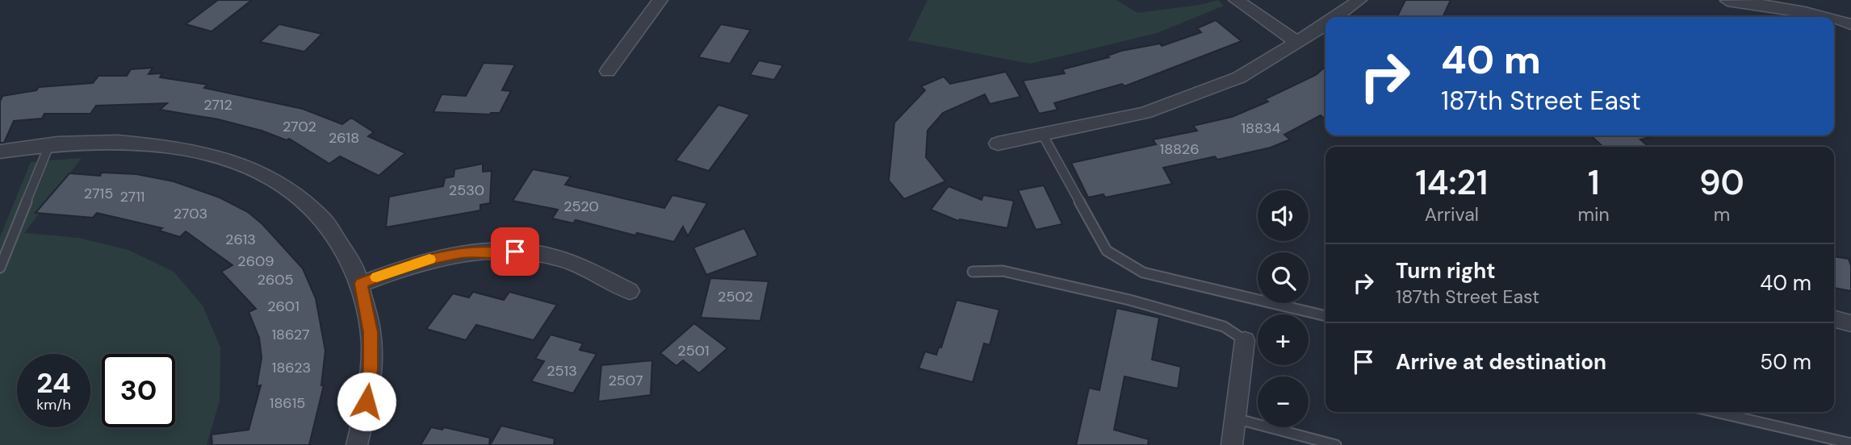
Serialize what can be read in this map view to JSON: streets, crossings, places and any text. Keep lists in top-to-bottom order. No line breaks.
{"house_numbers":["2712","2702","18834","2618","18826","2530","2715","2711","2520","2703","2613","2609","2605","2502","2601","18627","2501","18623","2513","2507","18615"],"page":{"turn":["40 m","187th Street East"],"eta":["14:21","Arrival","1","min","90","m"],"map_buttons":["+","−"],"list":[{"name":"Turn right","note":"187th Street East","value":"40 m"},{"name":"Arrive at destination","value":"50 m"}],"speed":"24 km/h","limit":"30"}}
